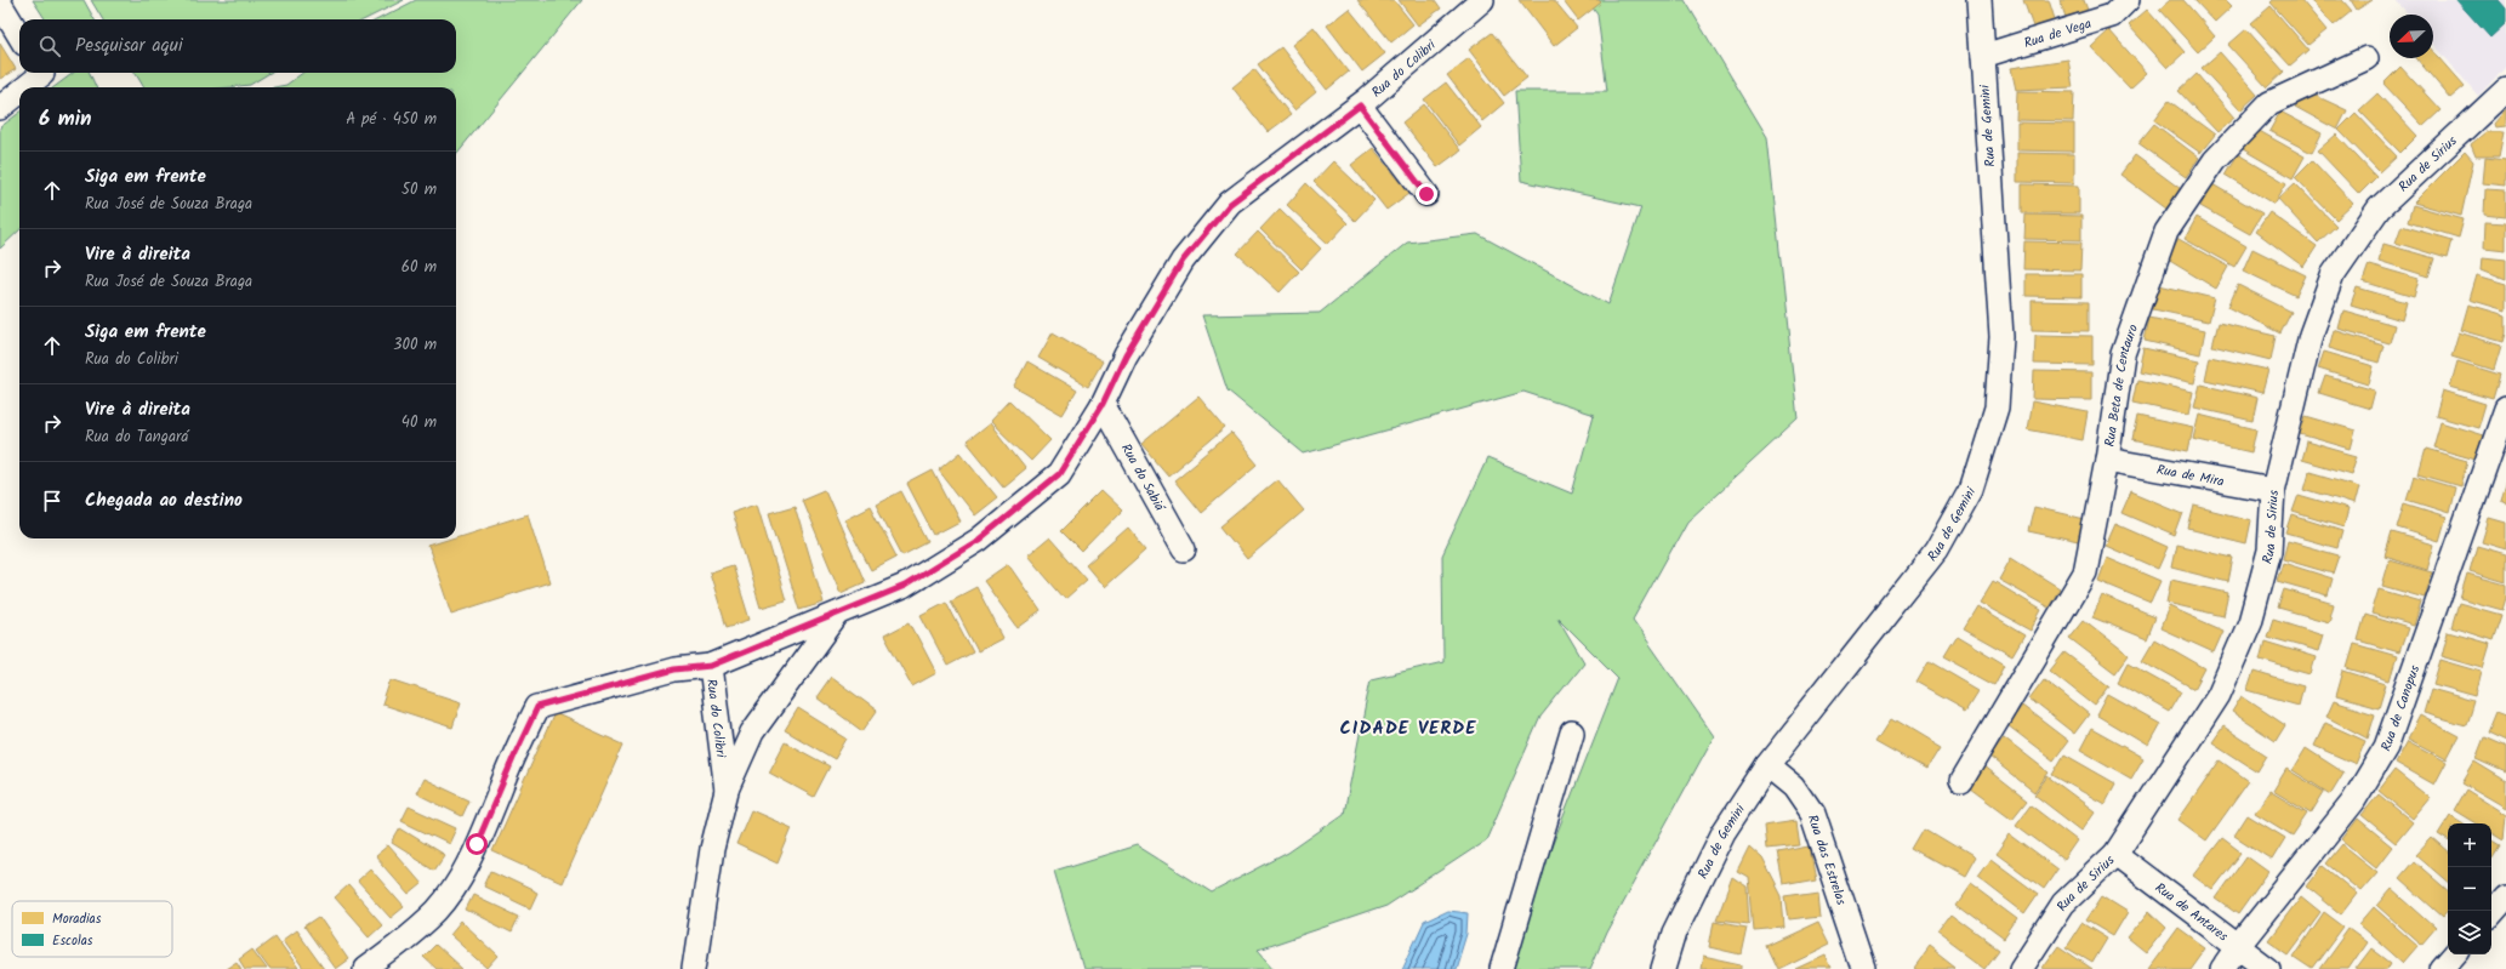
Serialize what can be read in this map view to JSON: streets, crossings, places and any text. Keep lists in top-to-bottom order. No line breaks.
{"streets":{"street":["Rua de Vega","Rua do Colibri","Rua de Gemini","Rua de Sirius","Rua Beta de Centauro","Rua de Mira","Rua do Sabiá","Rua de Canopus","Rua das Estrelas","Rua de Antares"]},"crossings":[["Rua de Vega","Rua de Gemini"],["Rua do Colibri","Rua do Sabiá"],["Rua de Gemini","Rua das Estrelas"],["Rua de Sirius","Rua de Mira"],["Rua de Sirius","Rua de Antares"],["Rua Beta de Centauro","Rua de Mira"],["Rua de Canopus","Rua de Antares"]],"districts":["CIDADE VERDE"],"legend":["Moradias","Escolas"],"north":"bottom left","page":{"search":"Pesquisar aqui","heading":["6 min","A pé · 450 m"],"list":[["Siga em frente","Rua José de Souza Braga","50 m"],["Vire à direita","Rua José de Souza Braga","60 m"],["Siga em frente","Rua do Colibri","300 m"],["Vire à direita","Rua do Tangará","40 m"],"Chegada ao destino"],"map_buttons":["+","−"]}}
